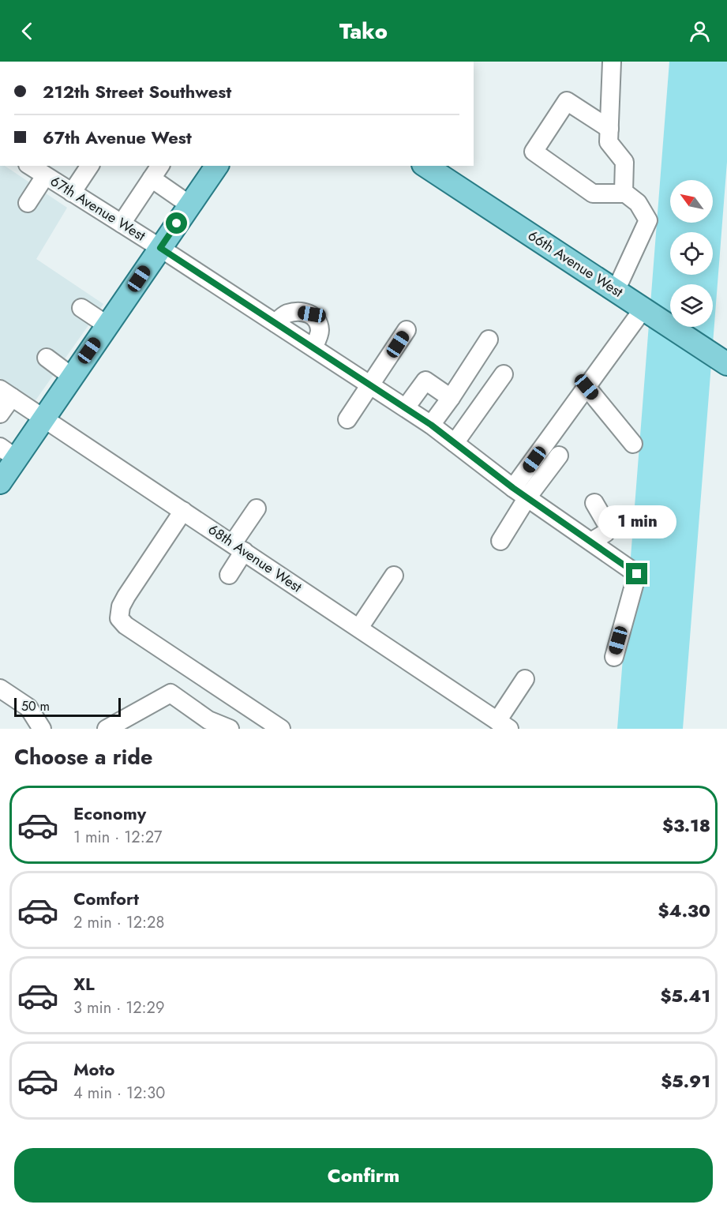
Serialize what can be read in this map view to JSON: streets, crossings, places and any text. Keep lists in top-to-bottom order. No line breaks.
{"streets":{"main road":["66th Avenue West"],"street":["67th Avenue West","68th Avenue West"]},"scale_bar":"50 m","north":"top left","page":{"header":"Tako","banner":["212th Street Southwest","67th Avenue West"],"bubble":"1 min","scale":"50 m","heading":"Choose a ride","list":[{"name":"Economy","note":"1 min · 12:27","value":"$3.18"},{"name":"Comfort","note":"2 min · 12:28","value":"$4.30"},{"name":"XL","note":"3 min · 12:29","value":"$5.41"},{"name":"Moto","note":"4 min · 12:30","value":"$5.91"}],"buttons":"Confirm"}}
